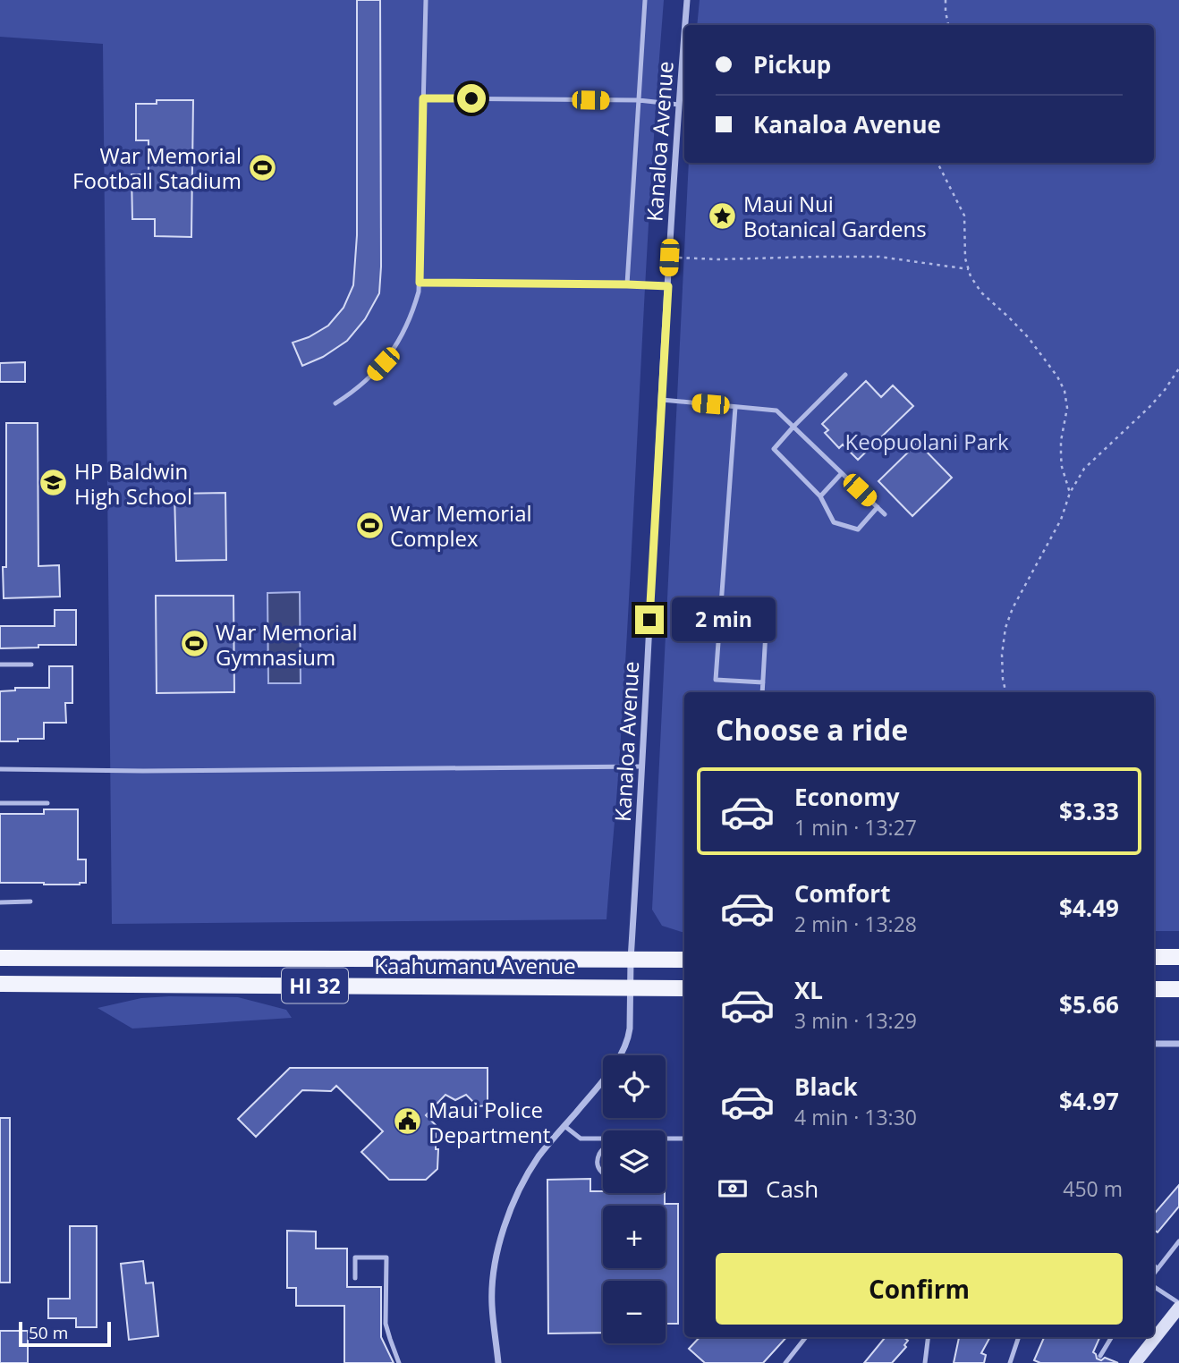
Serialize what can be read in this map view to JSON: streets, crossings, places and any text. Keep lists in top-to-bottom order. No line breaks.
{"streets":{"main road":["Kaahumanu Avenue","HI 32"],"street":["Kanaloa Avenue"]},"crossings":[["Kanaloa Avenue","Kaahumanu Avenue"]],"parks":["Keopuolani Park"],"places":{"sports":["War Memorial Football Stadium","War Memorial Complex","War Memorial Gymnasium"],"place":["Maui Nui Botanical Gardens"],"school or university":["HP Baldwin High School"],"public building":["Maui Police Department"]},"scale_bar":"50 m","page":{"banner":["Pickup","Kanaloa Avenue"],"bubble":"2 min","heading":"Choose a ride","list":[{"name":"Economy","note":"1 min · 13:27","value":"$3.33"},{"name":"Comfort","note":"2 min · 13:28","value":"$4.49"},{"name":"XL","note":"3 min · 13:29","value":"$5.66"},{"name":"Black","note":"4 min · 13:30","value":"$4.97"}],"map_buttons":["+","−"],"pay":["Cash","450 m"],"buttons":"Confirm","scale":"50 m"}}
